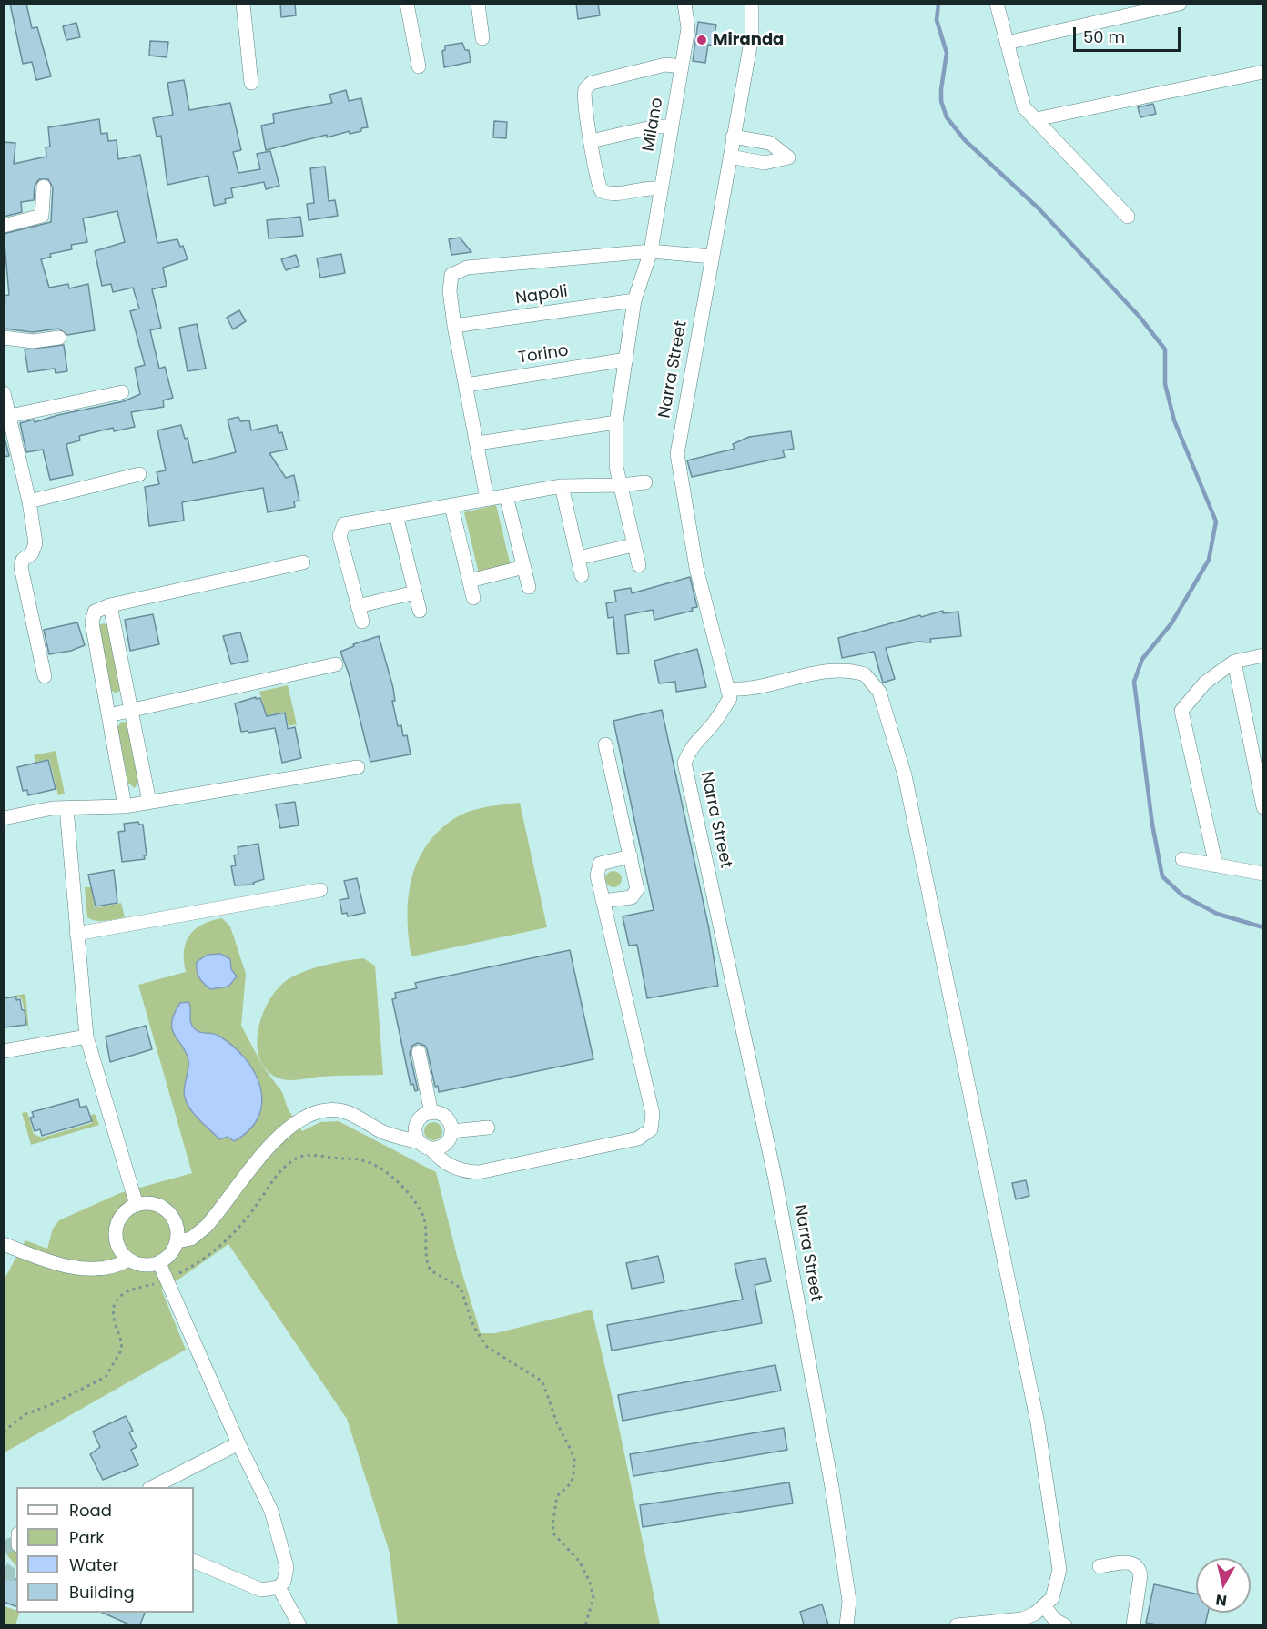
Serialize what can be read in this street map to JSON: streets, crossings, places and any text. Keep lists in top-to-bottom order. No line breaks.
{"streets":{"street":["Milano","Napoli","Torino","Narra Street"]},"crossings":[["Milano","Napoli"],["Milano","Torino"]],"places":["Miranda"],"legend":["Road","Park","Water","Building"],"scale_bar":"50 m","north":"bottom"}
